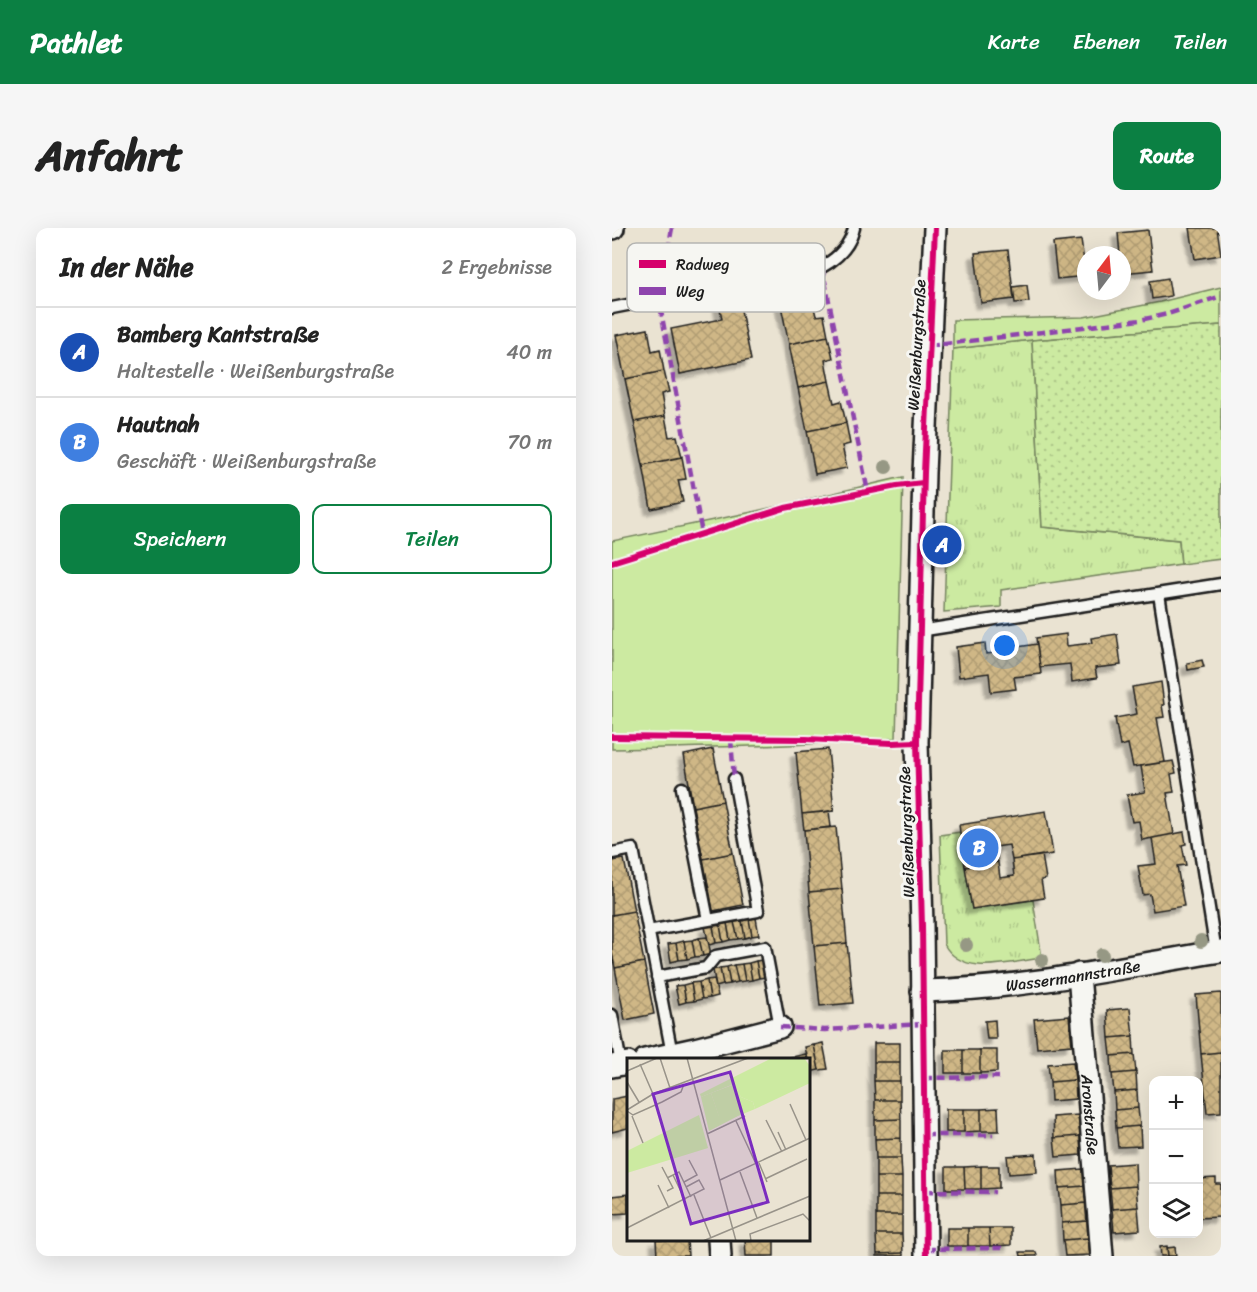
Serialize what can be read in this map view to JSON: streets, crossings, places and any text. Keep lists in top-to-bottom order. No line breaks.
{"streets":{"street":["Weißenburgstraße","Wassermannstraße","Aronstraße"]},"crossings":[["Weißenburgstraße","Wassermannstraße"],["Wassermannstraße","Aronstraße"]],"legend":["Radweg","Weg"],"north":"top","page":{"header":"Pathlet","nav":["Karte","Ebenen","Teilen"],"title":"Anfahrt","buttons":["Route",["Speichern","Teilen"]],"heading":["In der Nähe","2 Ergebnisse"],"list":[{"mark":"A","name":"Bamberg Kantstraße","note":"Haltestelle · Weißenburgstraße","value":"40 m"},{"mark":"B","name":"Hautnah","note":"Geschäft · Weißenburgstraße","value":"70 m"}],"pins":["A","B"],"map_buttons":["+","−"]}}
